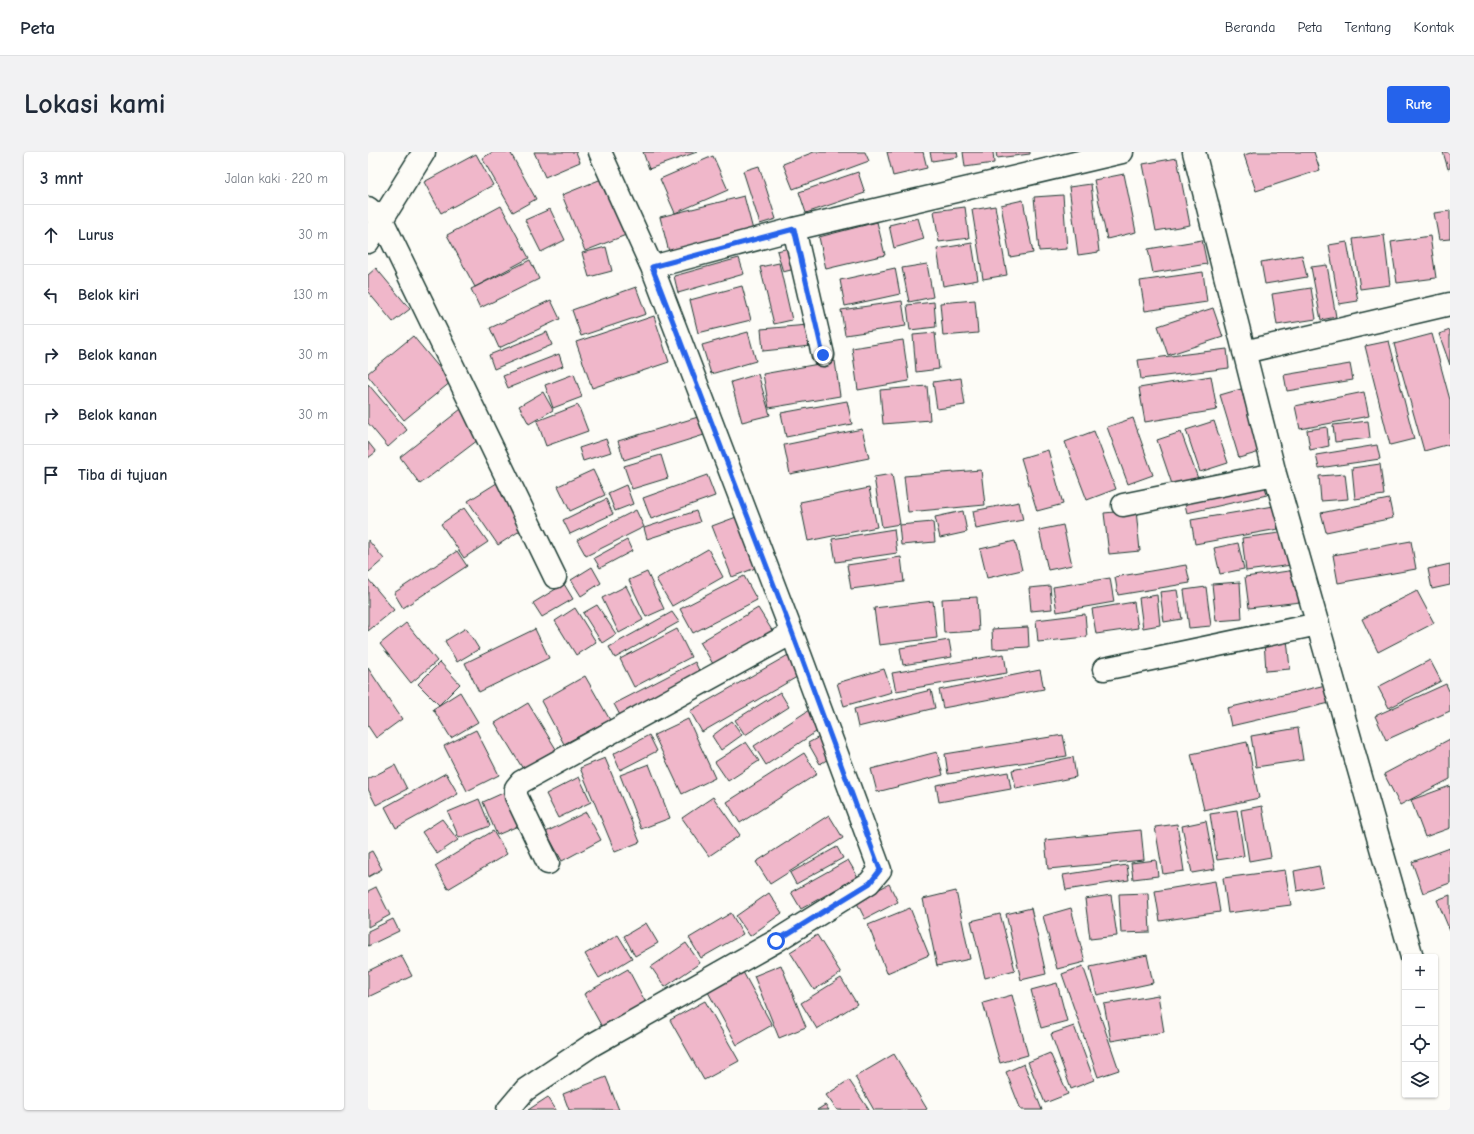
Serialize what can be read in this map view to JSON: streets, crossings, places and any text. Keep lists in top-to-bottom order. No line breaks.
{"page":{"header":"Peta","nav":["Beranda","Peta","Tentang","Kontak"],"buttons":"Rute","title":"Lokasi kami","heading":["3 mnt","Jalan kaki · 220 m"],"list":[["Lurus","30 m"],["Belok kiri","130 m"],["Belok kanan","30 m"],["Belok kanan","30 m"],"Tiba di tujuan"],"map_buttons":["+","−"]}}
